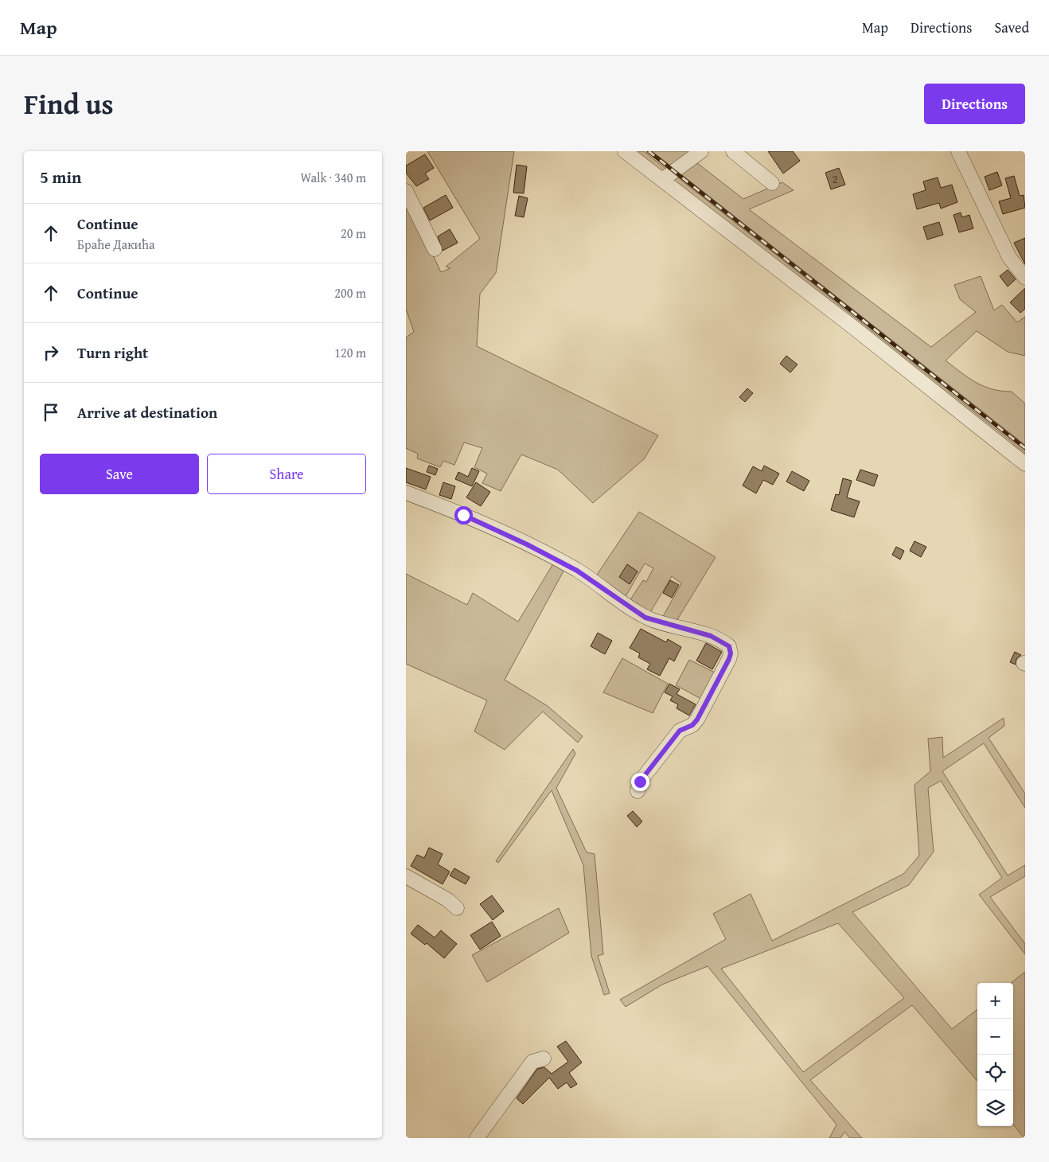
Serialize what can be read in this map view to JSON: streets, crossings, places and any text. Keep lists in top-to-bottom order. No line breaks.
{"house_numbers":["2"],"page":{"header":"Map","nav":["Map","Directions","Saved"],"title":"Find us","buttons":["Directions",["Save","Share"]],"heading":["5 min","Walk · 340 m"],"list":[["Continue","Браће Дакића","20 m"],["Continue","200 m"],["Turn right","120 m"],"Arrive at destination"],"map_buttons":["+","−"]}}
